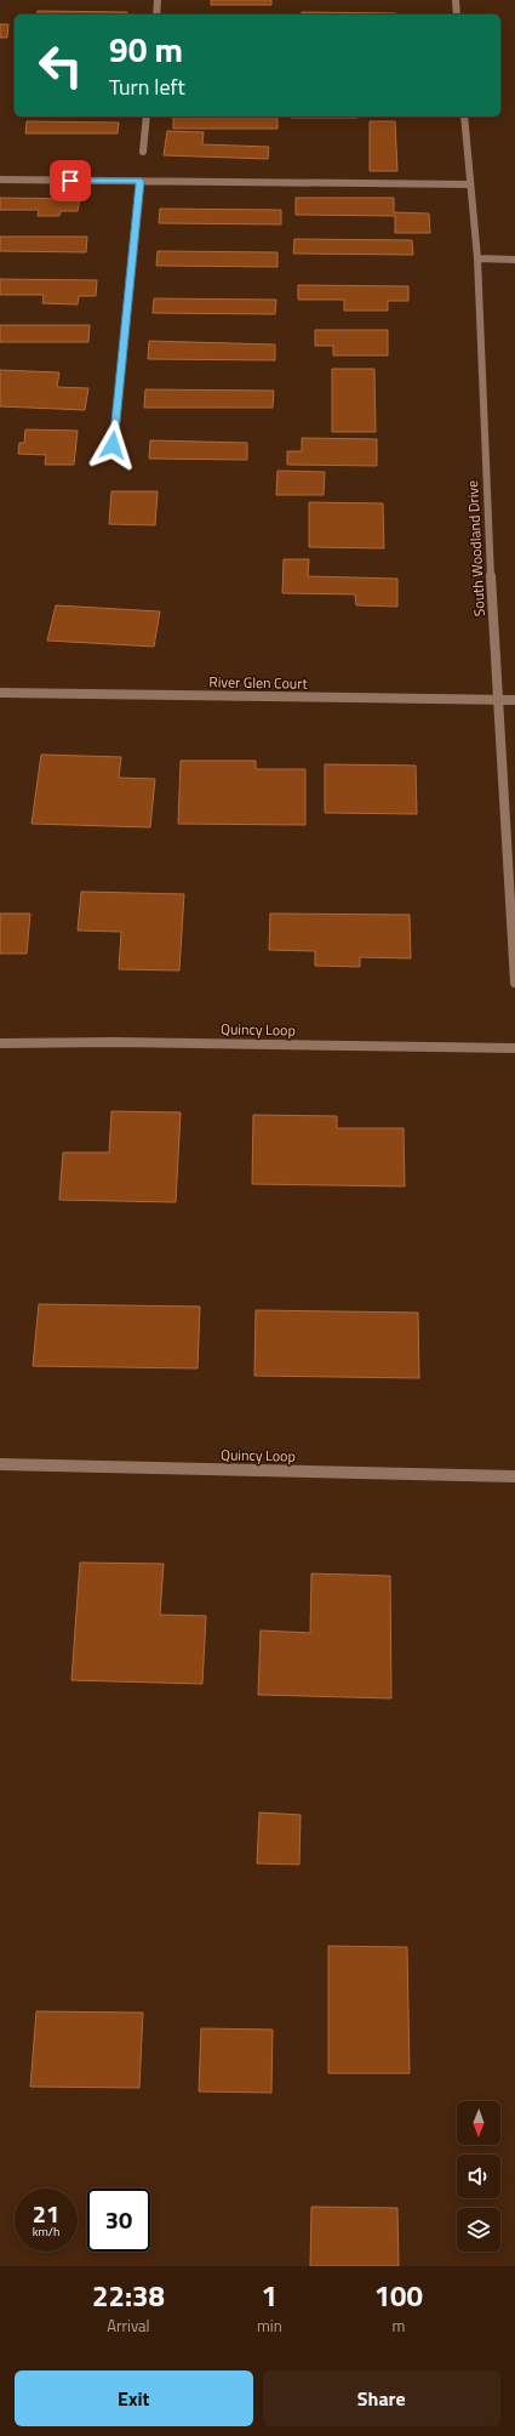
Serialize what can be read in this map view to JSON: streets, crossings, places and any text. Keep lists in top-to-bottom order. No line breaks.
{"streets":{"street":["South Woodland Drive","River Glen Court","Quincy Loop"]},"crossings":[["South Woodland Drive","River Glen Court"]],"north":"bottom","page":{"turn":["90 m","Turn left"],"speed":"21 km/h","limit":"30","eta":["22:38","Arrival","1","min","100","m"],"buttons":["Exit","Share"]}}
